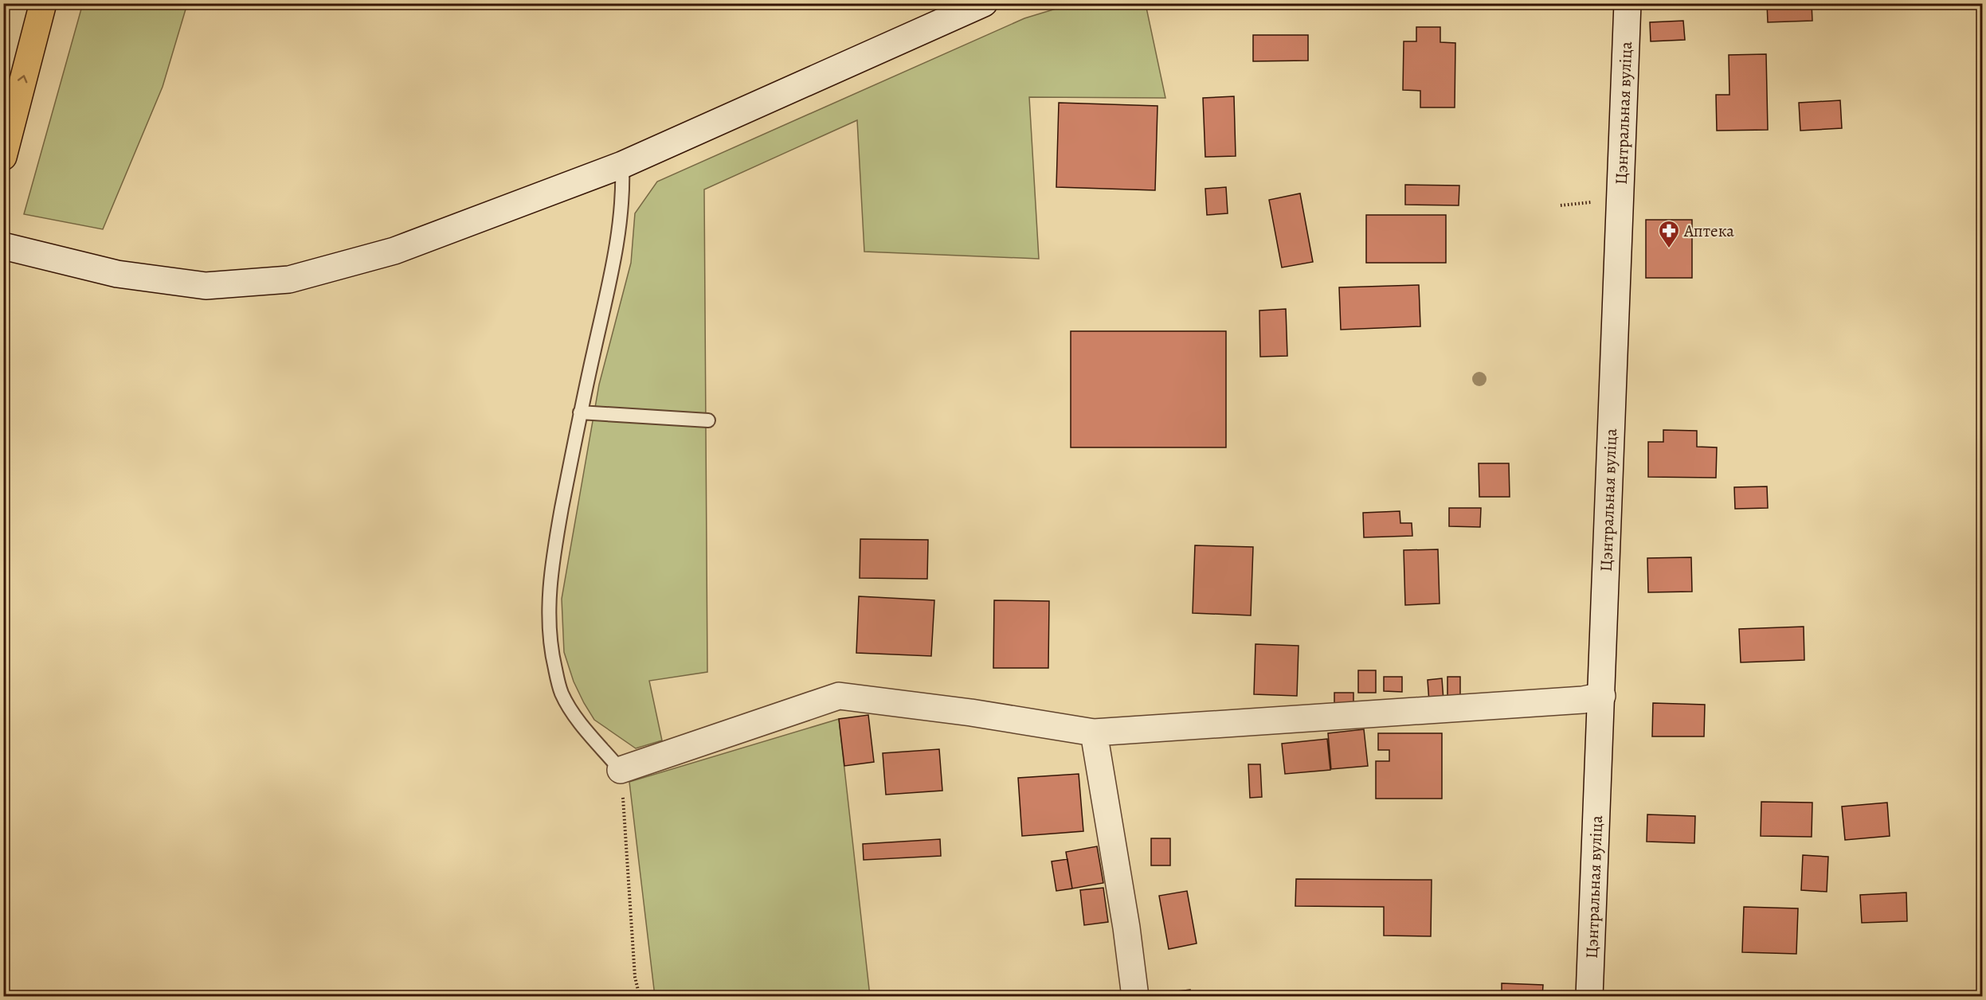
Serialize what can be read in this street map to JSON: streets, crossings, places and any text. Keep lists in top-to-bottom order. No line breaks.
{"streets":{"main road":["Цэнтральная вуліца"]},"places":{"pharmacy":["Аптека"]}}
